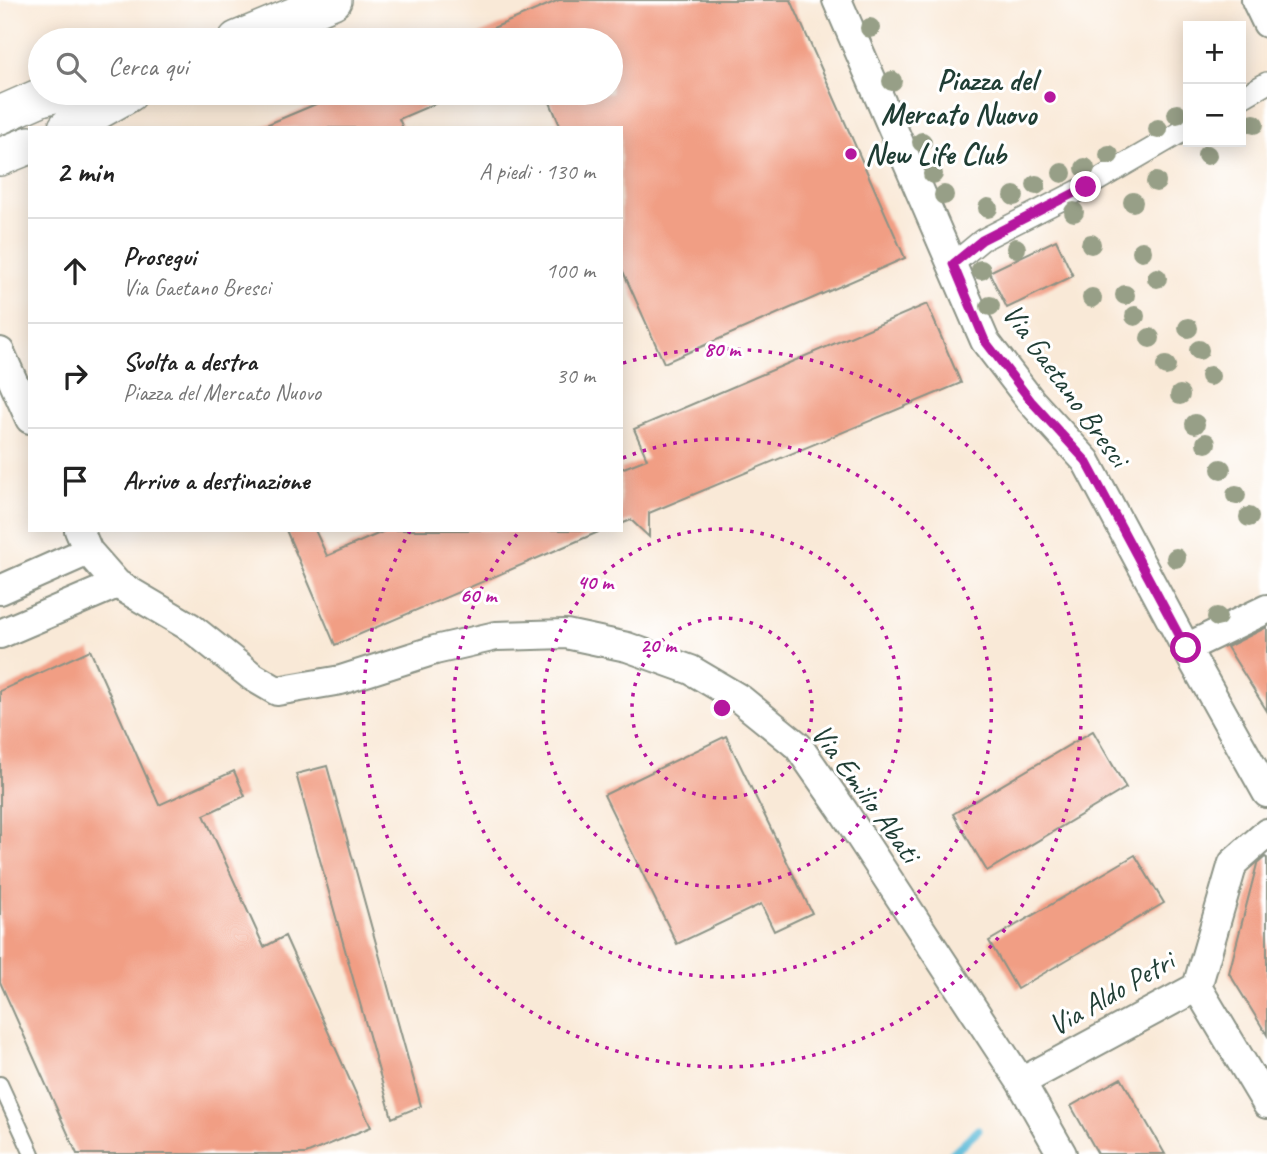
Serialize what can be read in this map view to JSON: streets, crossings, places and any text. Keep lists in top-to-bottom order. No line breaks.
{"streets":{"street":["Via Gaetano Bresci","Via Emilio Abati","Via Aldo Petri"]},"crossings":[["Via Emilio Abati","Via Aldo Petri"]],"places":["Piazza del Mercato Nuovo","New Life Club"],"page":{"map_buttons":["+","−"],"search":"Cerca qui","heading":["2 min","A piedi · 130 m"],"list":[["Prosegui","Via Gaetano Bresci","100 m"],["Svolta a destra","Piazza del Mercato Nuovo","30 m"],"Arrivo a destinazione"]},"rings":["80 m","40 m","60 m","20 m"]}
